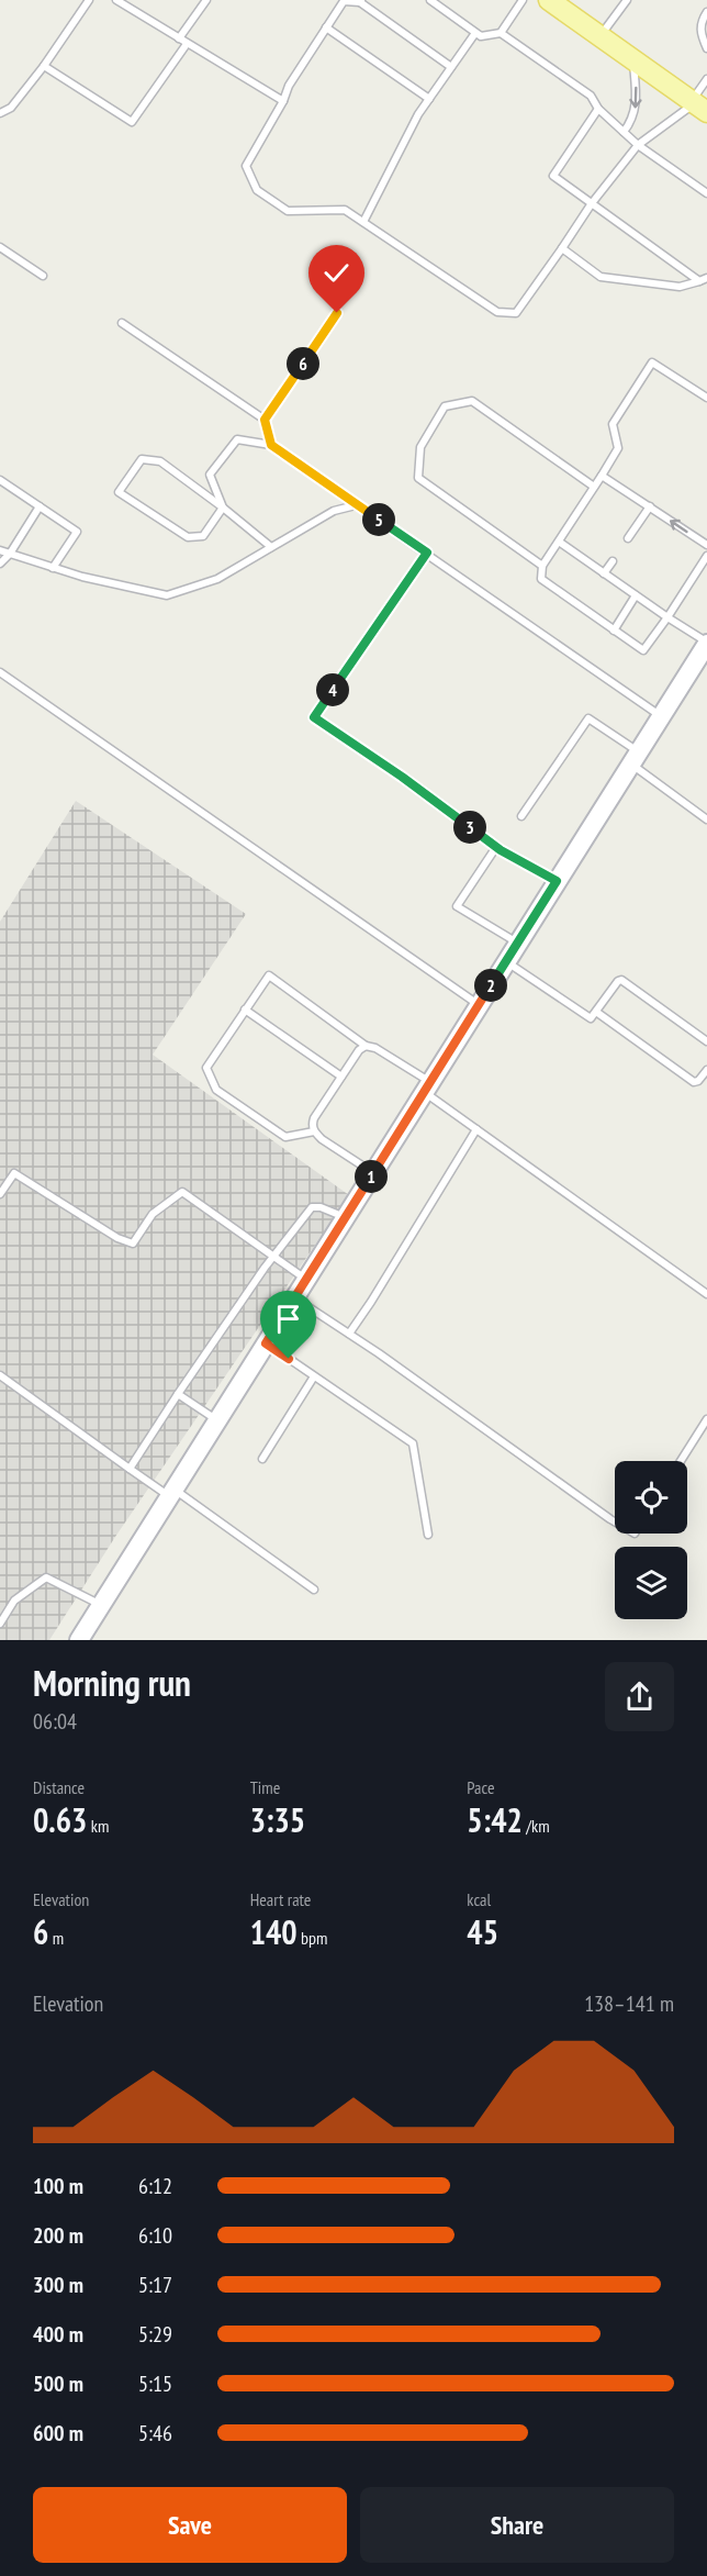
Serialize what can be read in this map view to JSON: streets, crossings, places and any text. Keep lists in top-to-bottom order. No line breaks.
{"page":{"pins":["6","5","4","3","2","1"],"heading":["Morning run","06:04"],"stats":[["Distance","0.63 km"],["Time","3:35"],["Pace","5:42 /km"],["Elevation","6 m"],["Heart rate","140 bpm"],["kcal","45"]],"chart":["Elevation","138–141 m"],"list":[{"name":"100 m","note":"6:12"},{"name":"200 m","note":"6:10"},{"name":"300 m","note":"5:17"},{"name":"400 m","note":"5:29"},{"name":"500 m","note":"5:15"},{"name":"600 m","note":"5:46"}],"buttons":["Save","Share"]}}
